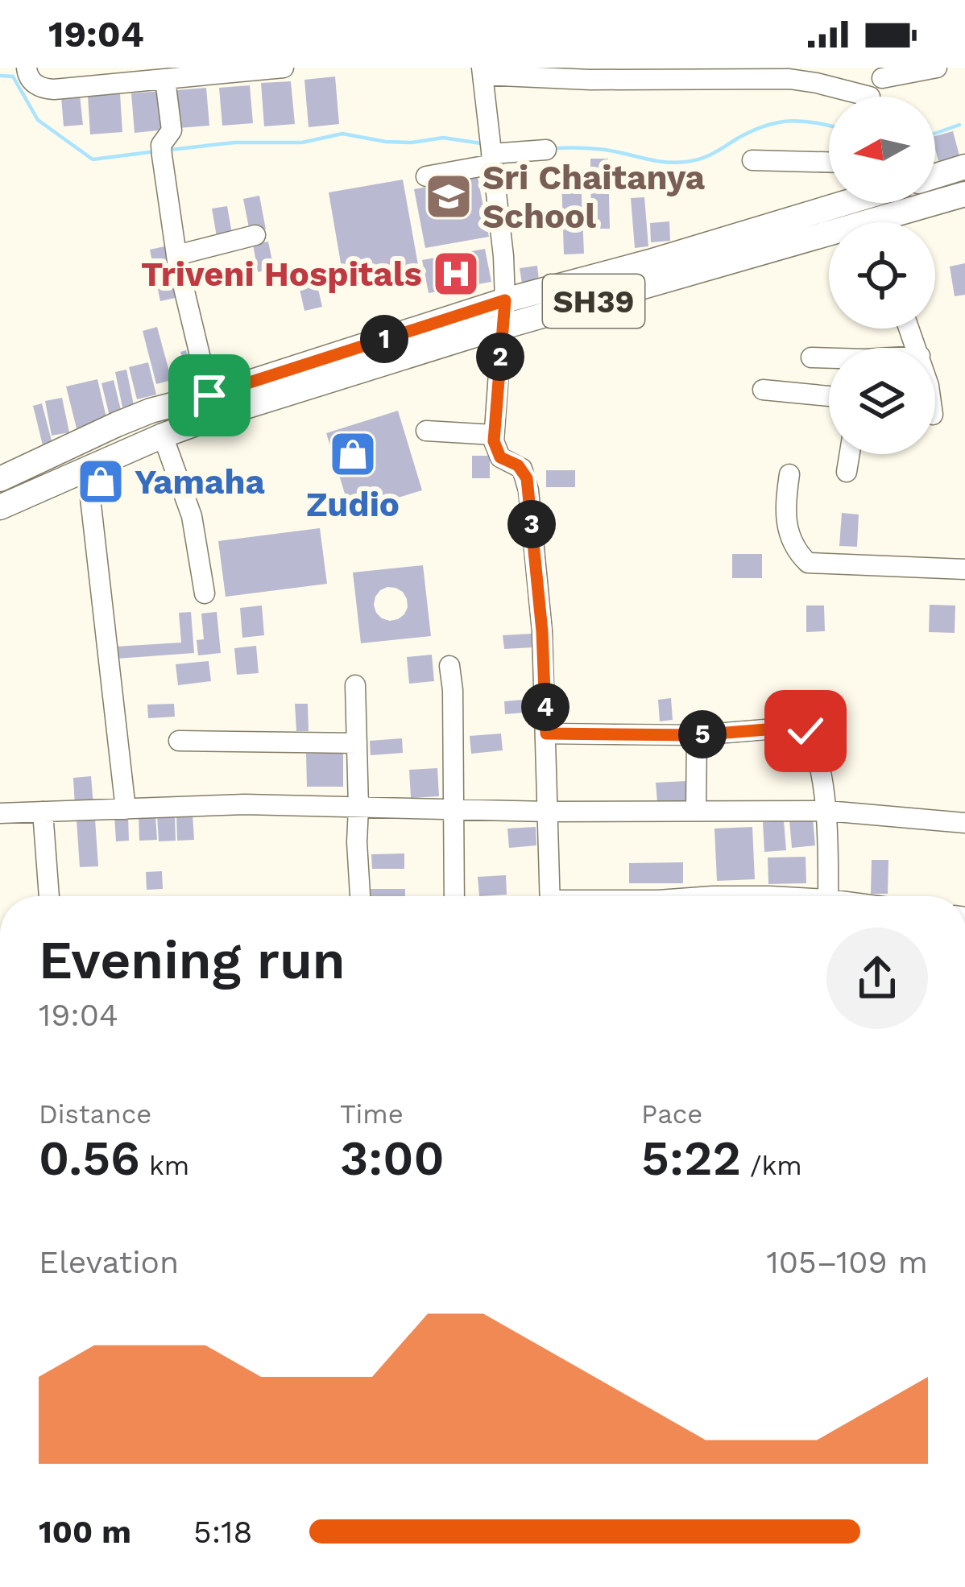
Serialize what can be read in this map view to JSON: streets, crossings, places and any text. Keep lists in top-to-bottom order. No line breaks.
{"streets":{"main road":["SH39"]},"places":{"school or university":["Sri Chaitanya School"],"hospital":["Triveni Hospitals"],"shop":["Zudio","Yamaha"]},"north":"left","page":{"status":"19:04","pins":["1","2","3","4","5"],"heading":["Evening run","19:04"],"stats":[["Distance","0.56 km"],["Time","3:00"],["Pace","5:22 /km"]],"chart":["Elevation","105–109 m"],"list":[{"name":"100 m","note":"5:18"}]}}
